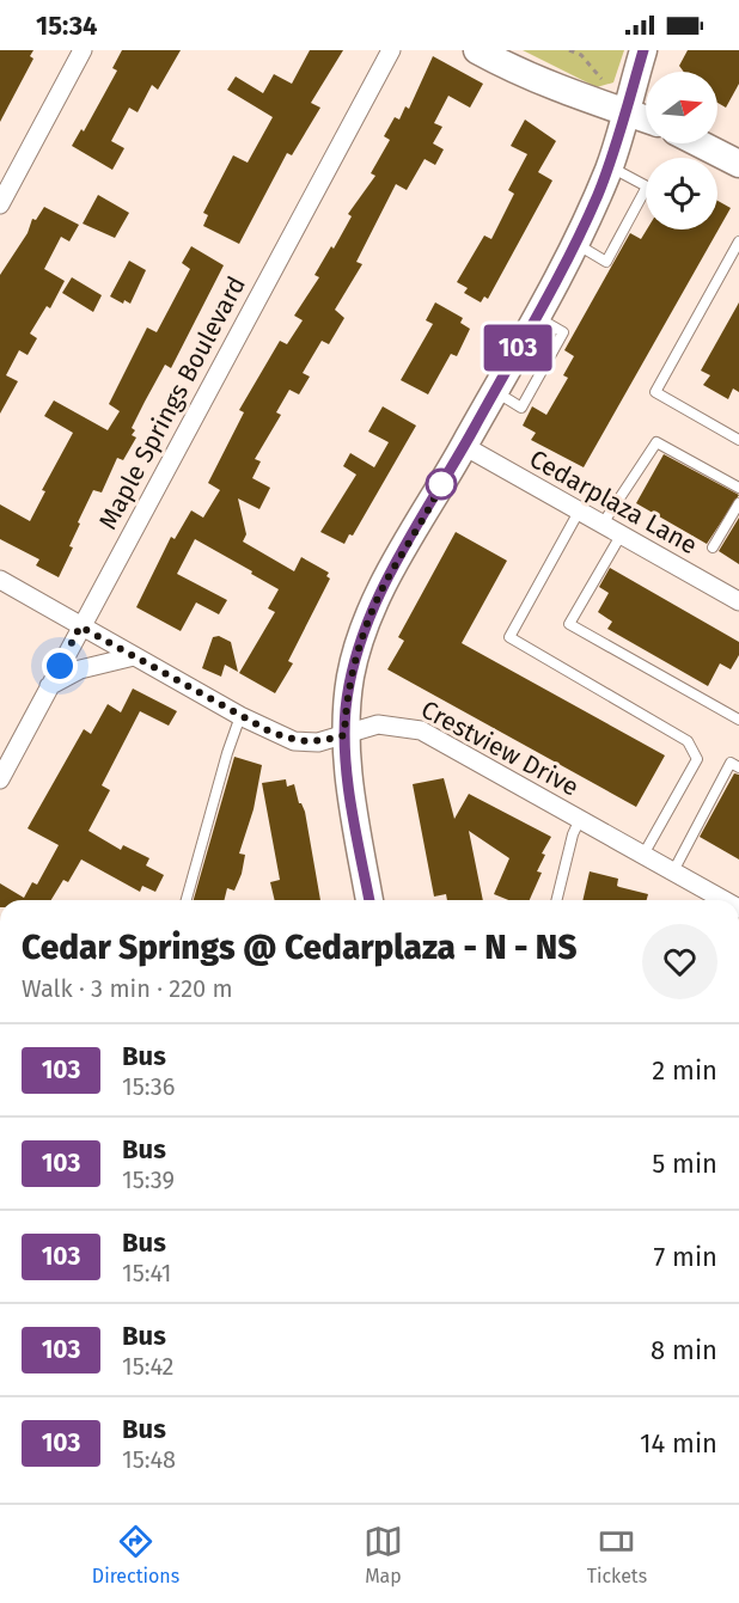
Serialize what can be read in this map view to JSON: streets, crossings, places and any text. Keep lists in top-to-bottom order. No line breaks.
{"streets":{"street":["Maple Springs Boulevard","Cedarplaza Lane","Crestview Drive"]},"crossings":[["Maple Springs Boulevard","Crestview Drive"]],"lines":["bus line 103"],"north":"right","page":{"status":"15:34","on_map":"103","heading":["Cedar Springs @ Cedarplaza - N - NS","Walk · 3 min · 220 m"],"list":[{"mark":"103","name":"Bus","note":"15:36","value":"2 min"},{"mark":"103","name":"Bus","note":"15:39","value":"5 min"},{"mark":"103","name":"Bus","note":"15:41","value":"7 min"},{"mark":"103","name":"Bus","note":"15:42","value":"8 min"},{"mark":"103","name":"Bus","note":"15:48","value":"14 min"}],"tabs":["Directions","Map","Tickets"]}}
